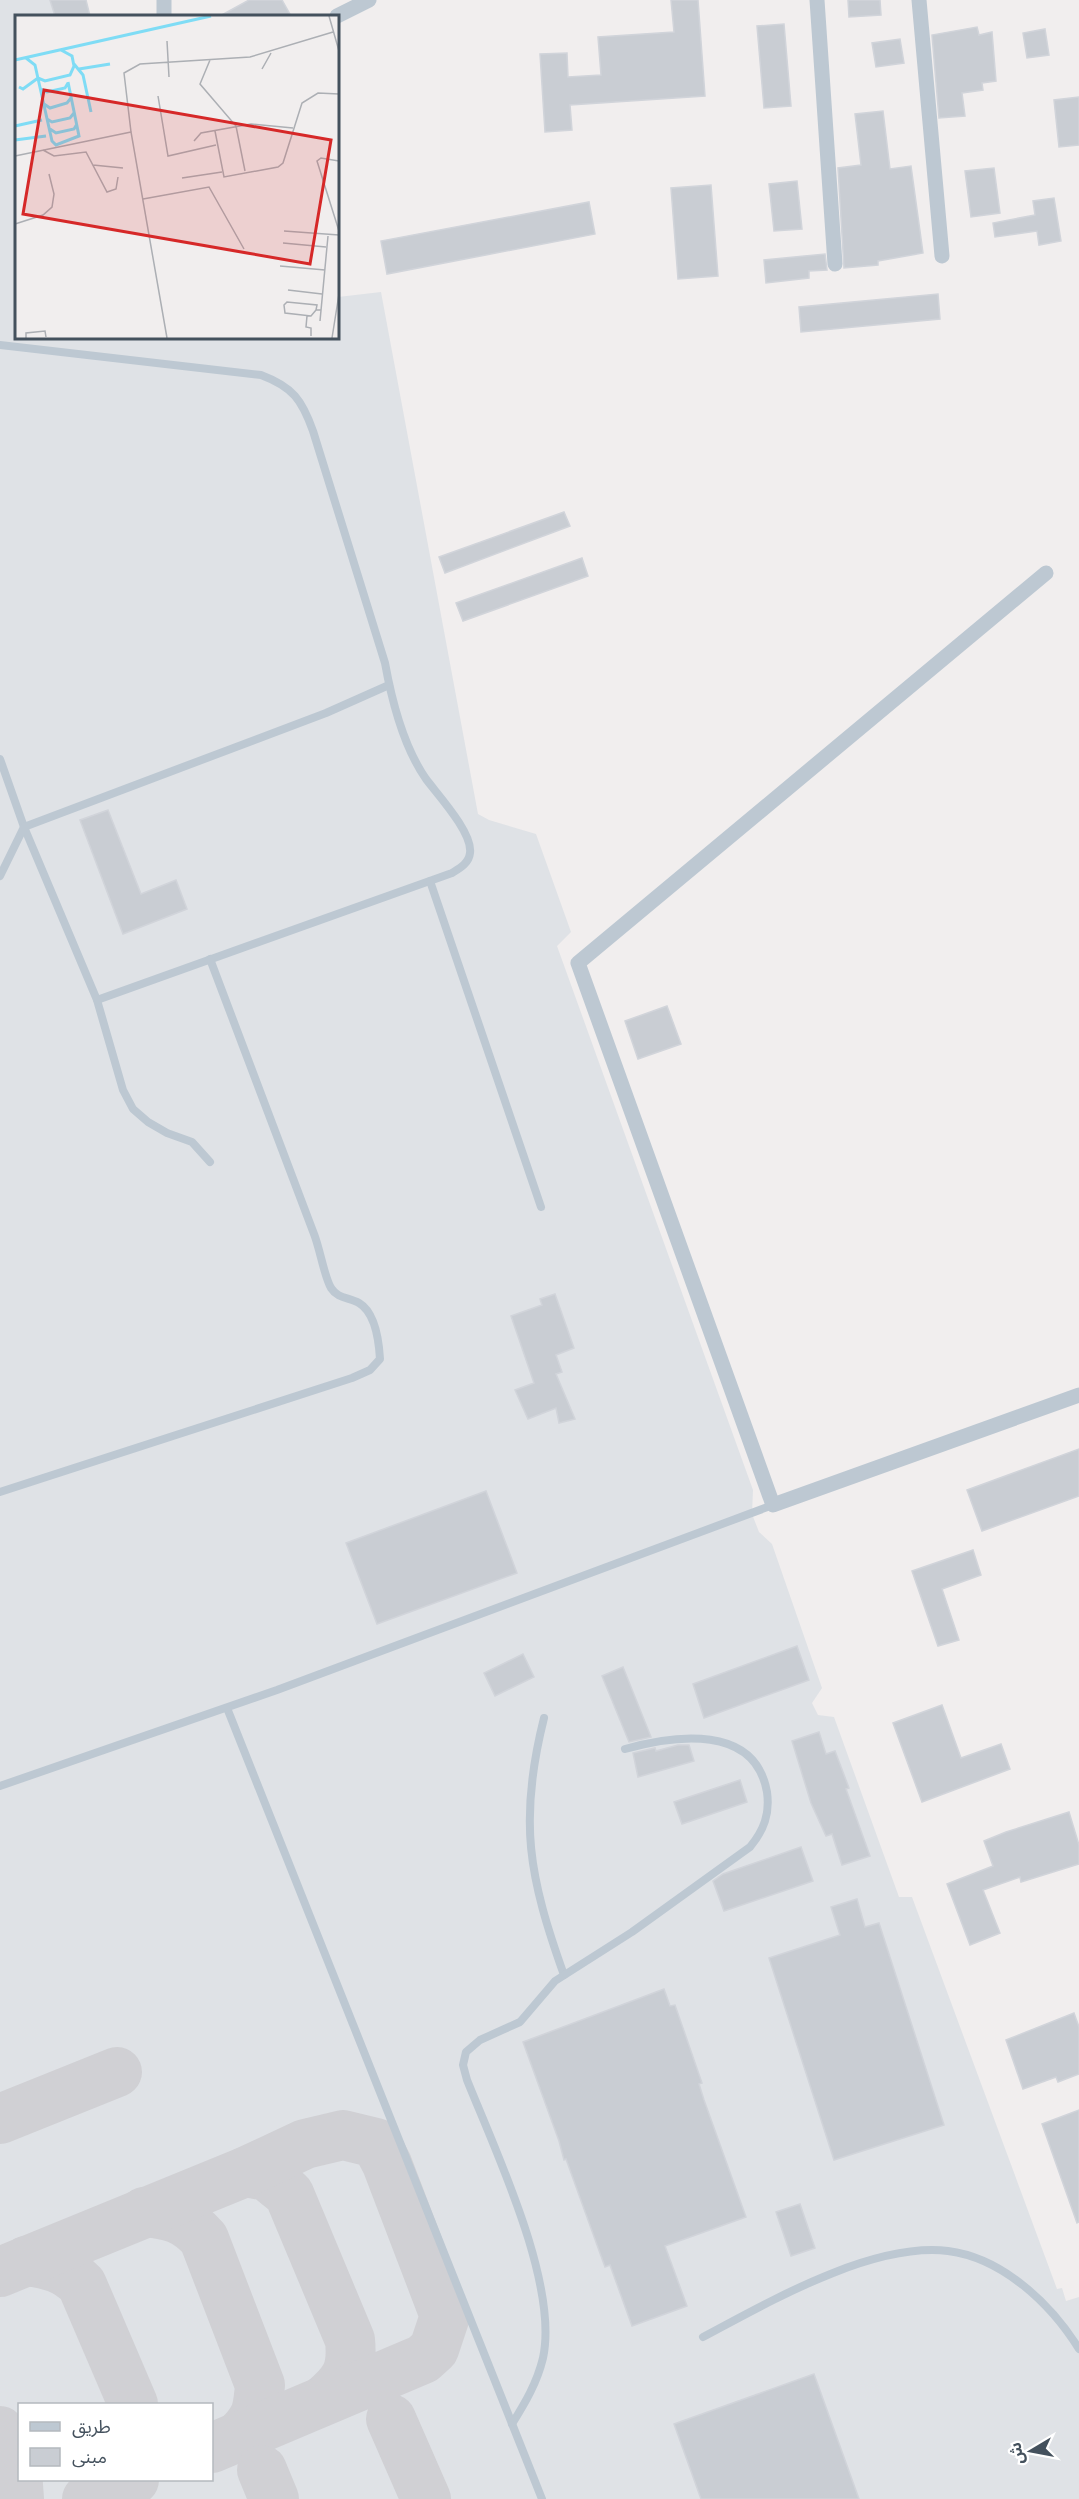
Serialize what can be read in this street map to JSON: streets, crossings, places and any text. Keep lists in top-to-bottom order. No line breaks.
{"legend":["طريق","مبنى"],"north":"left"}
